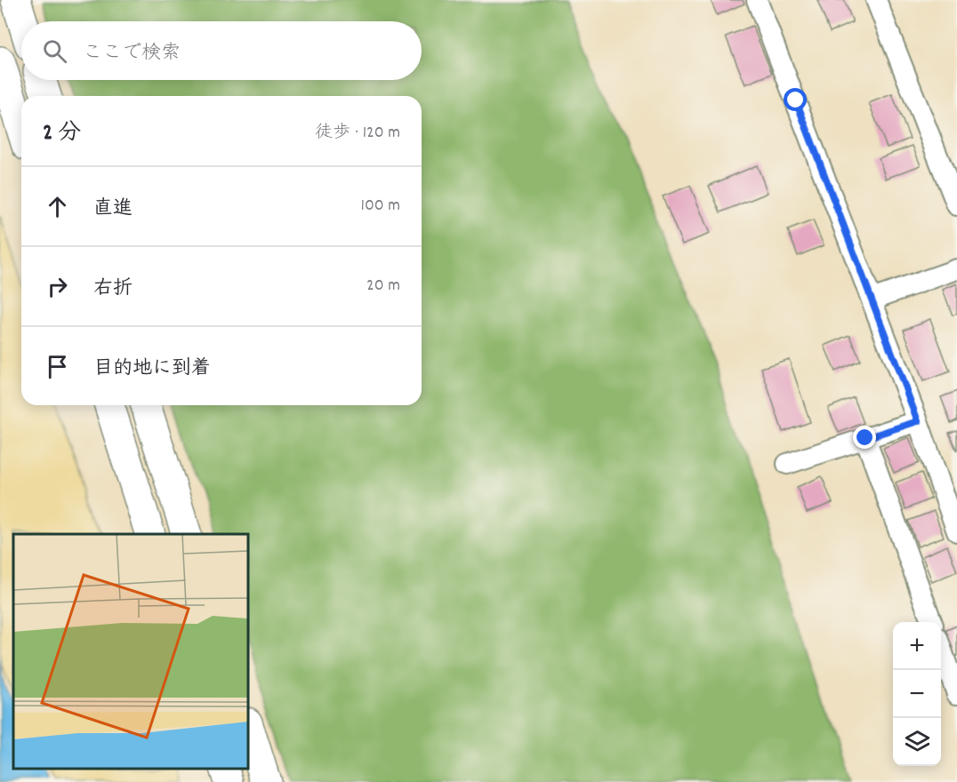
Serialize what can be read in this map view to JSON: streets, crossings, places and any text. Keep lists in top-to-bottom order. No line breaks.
{"page":{"search":"ここで検索","heading":["2 分","徒歩 · 120 m"],"list":[["直進","100 m"],["右折","20 m"],"目的地に到着"],"map_buttons":["+","−"]}}
